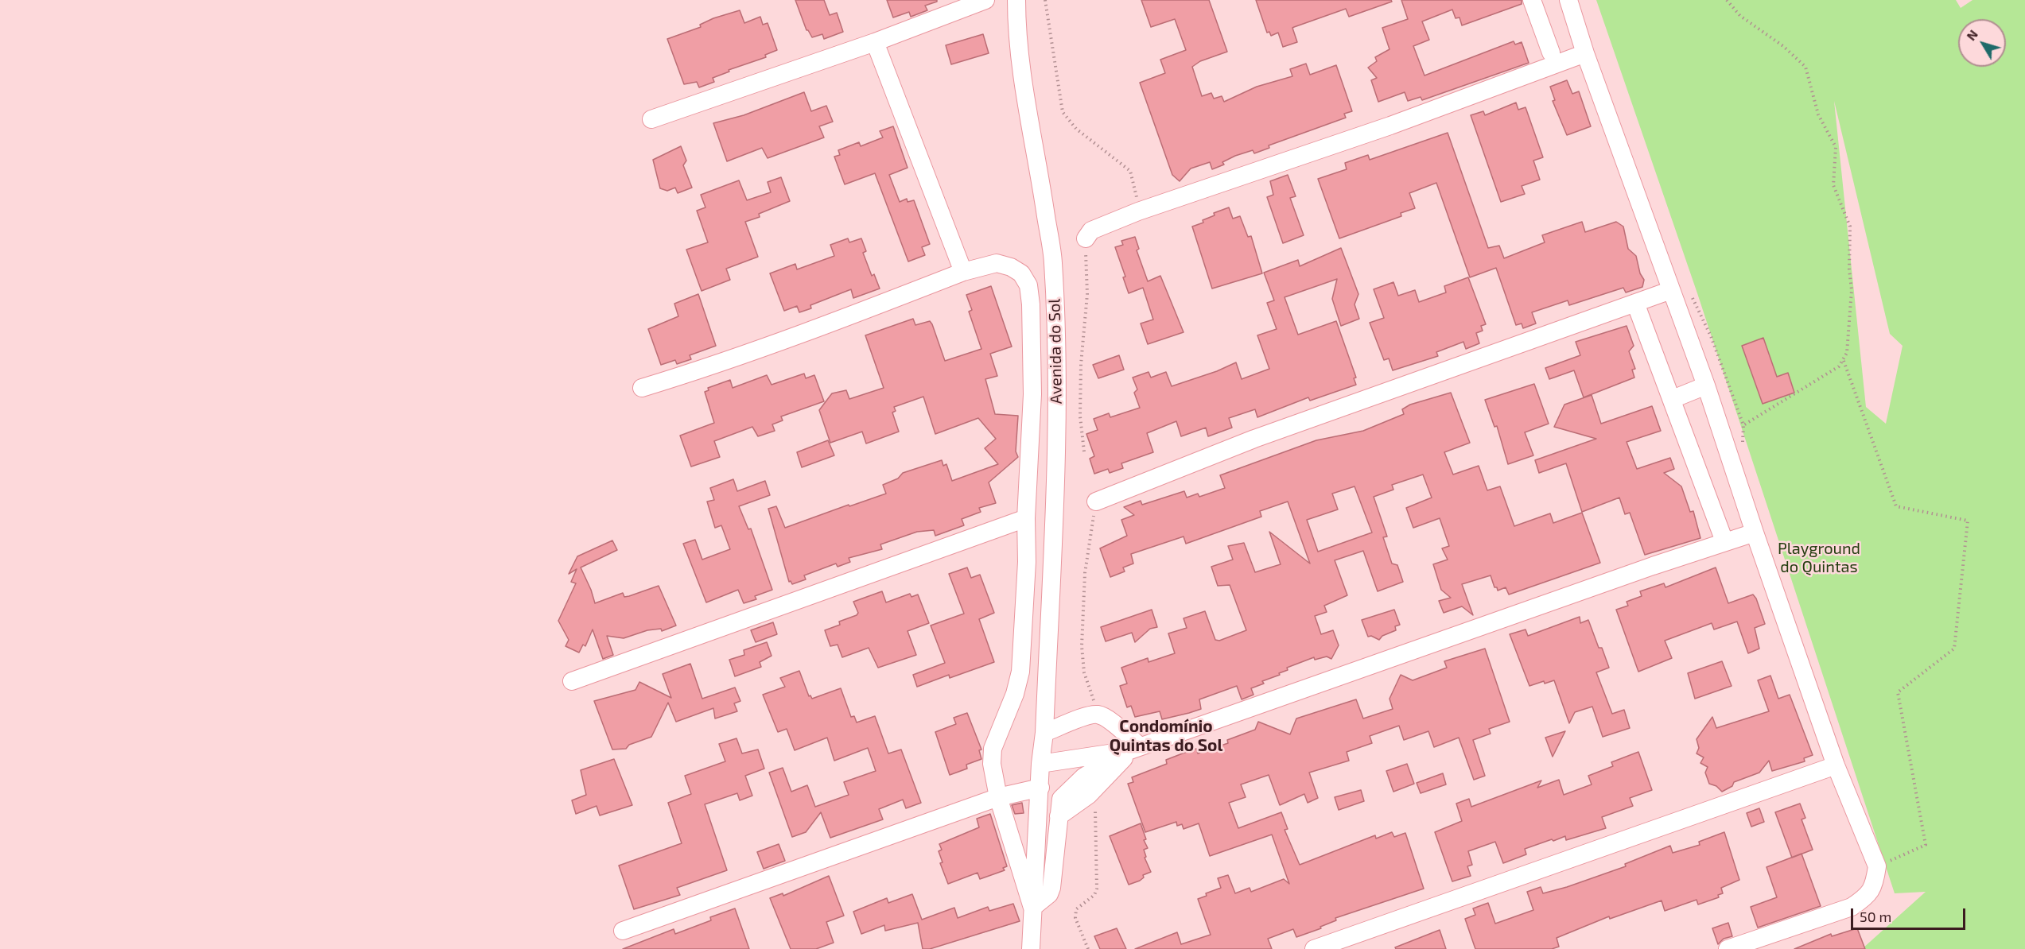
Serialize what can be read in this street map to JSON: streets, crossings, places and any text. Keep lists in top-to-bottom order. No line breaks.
{"streets":{"street":["Avenida do Sol"]},"districts":["Condomínio Quintas do Sol"],"parks":["Playground do Quintas"],"scale_bar":"50 m","north":"top left"}
